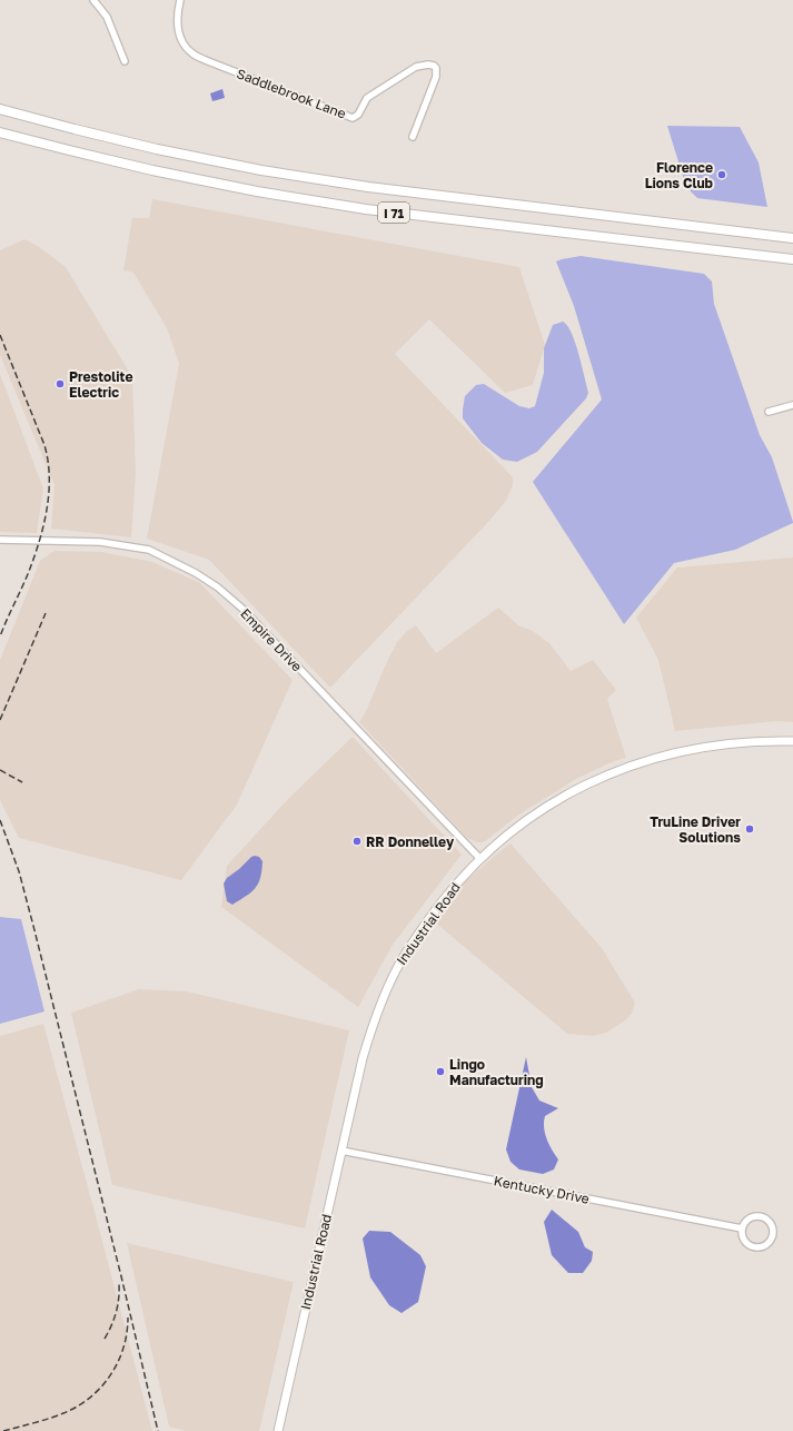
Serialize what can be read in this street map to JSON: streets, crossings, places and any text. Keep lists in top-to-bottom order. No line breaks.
{"streets":{"highway":["I 71"],"main road":["Industrial Road"],"street":["Saddlebrook Lane","Empire Drive","Kentucky Drive"]},"crossings":[["Empire Drive","Industrial Road"],["Industrial Road","Kentucky Drive"]],"places":["Florence Lions Club","Prestolite Electric","TruLine Driver Solutions","RR Donnelley","Lingo Manufacturing"]}
